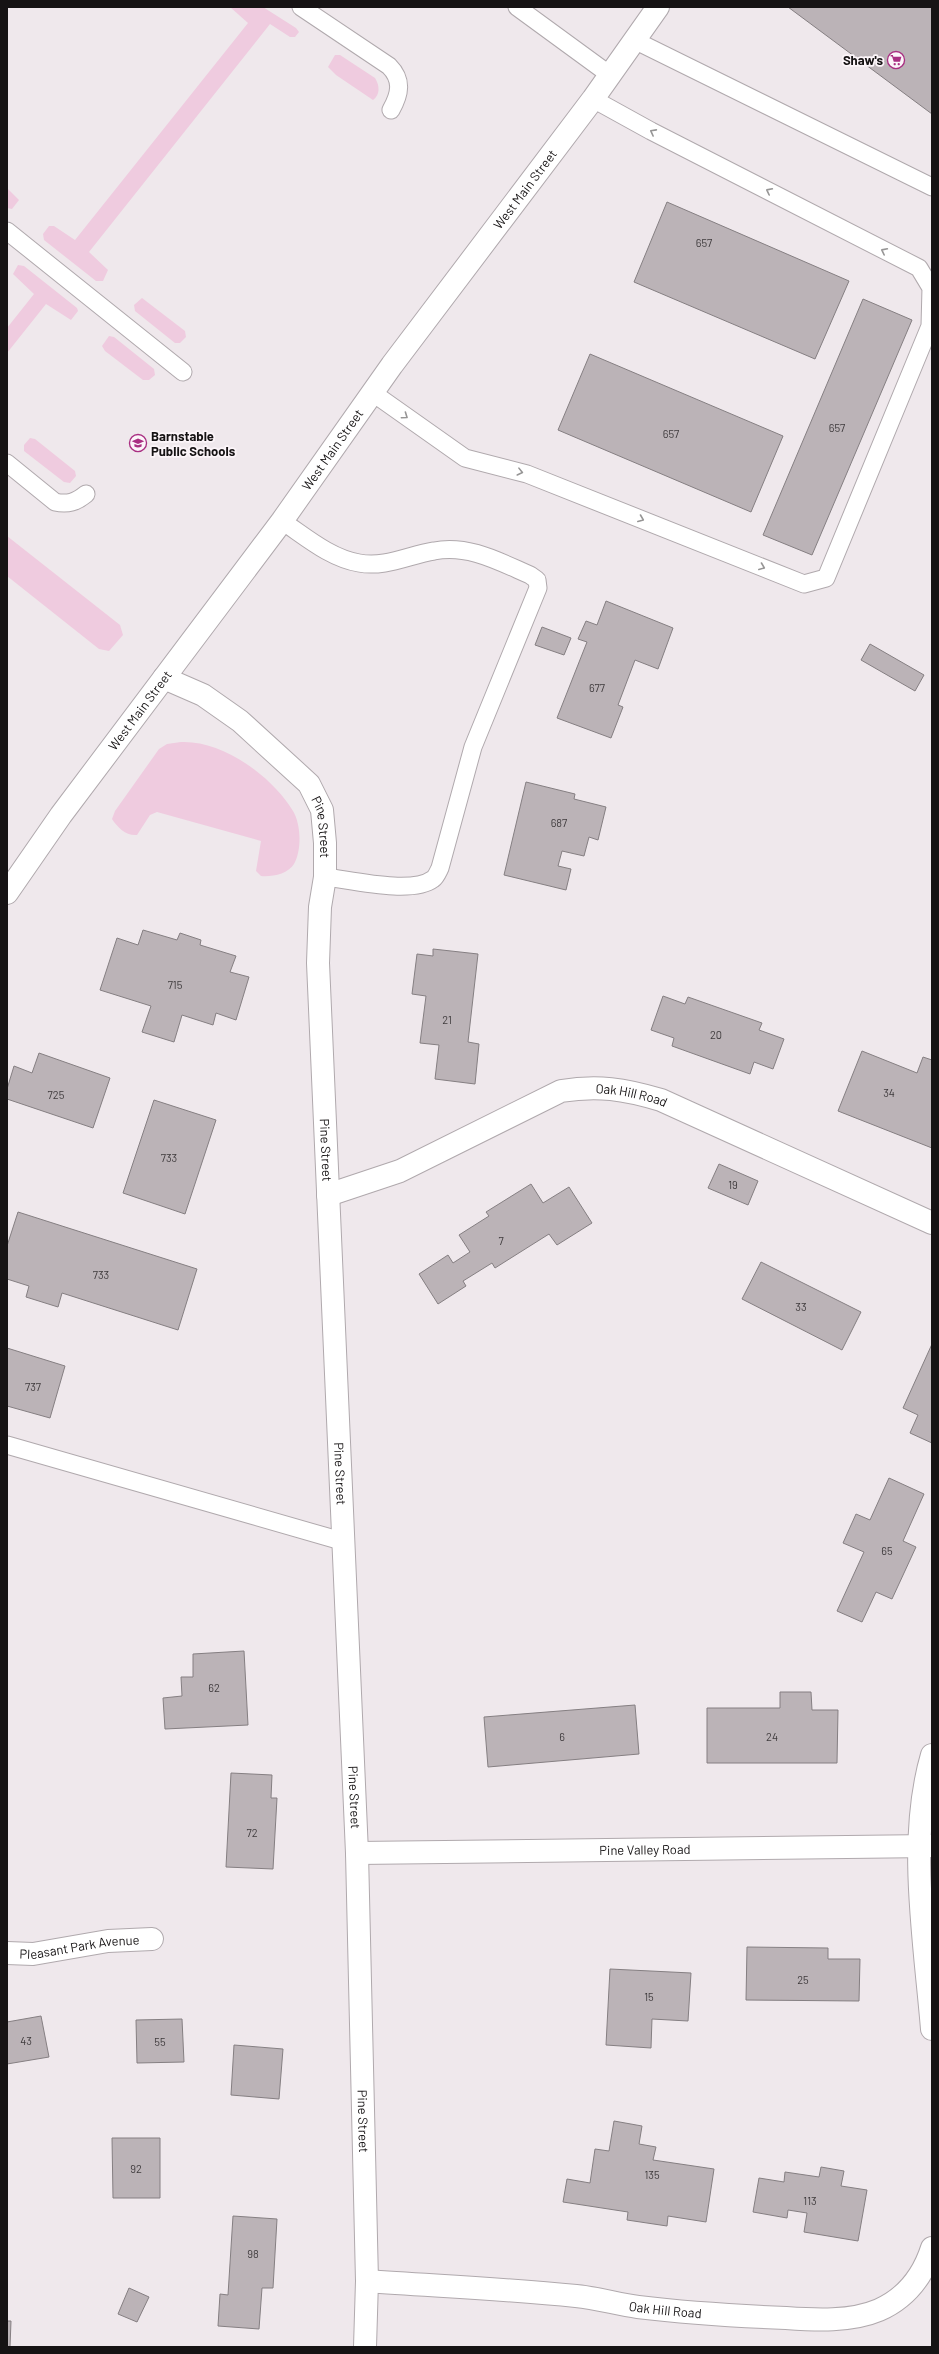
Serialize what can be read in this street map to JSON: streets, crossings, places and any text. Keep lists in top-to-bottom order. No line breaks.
{"streets":{"main road":["West Main Street","Pine Street","Oak Hill Road","Pine Valley Road","Pleasant Park Avenue"]},"crossings":[["West Main Street","Pine Street"],["Pine Street","Oak Hill Road"],["Pine Street","Pine Valley Road"]],"places":{"supermarket":["Shaw's"],"school or university":["Barnstable Public Schools"]},"house_numbers":["657","657","657","677","687","715","21","20","34","725","733","19","7","733","33","737","65","62","6","24","72","25","15","43","55","92","135","113","98"]}
